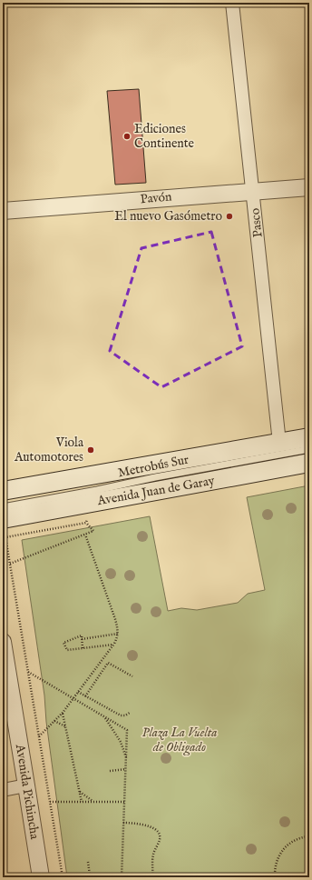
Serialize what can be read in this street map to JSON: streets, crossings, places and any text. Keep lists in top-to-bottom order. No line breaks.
{"streets":{"main road":["Avenida Juan de Garay"],"street":["Pavón","Pasco","Avenida Pichincha"],"lane":["Metrobús Sur"]},"crossings":[["Pavón","Pasco"],["Pasco","Avenida Juan de Garay"]],"parks":["Plaza La Vuelta de Obligado"],"places":["Ediciones Continente","El nuevo Gasómetro","Viola Automotores"]}
